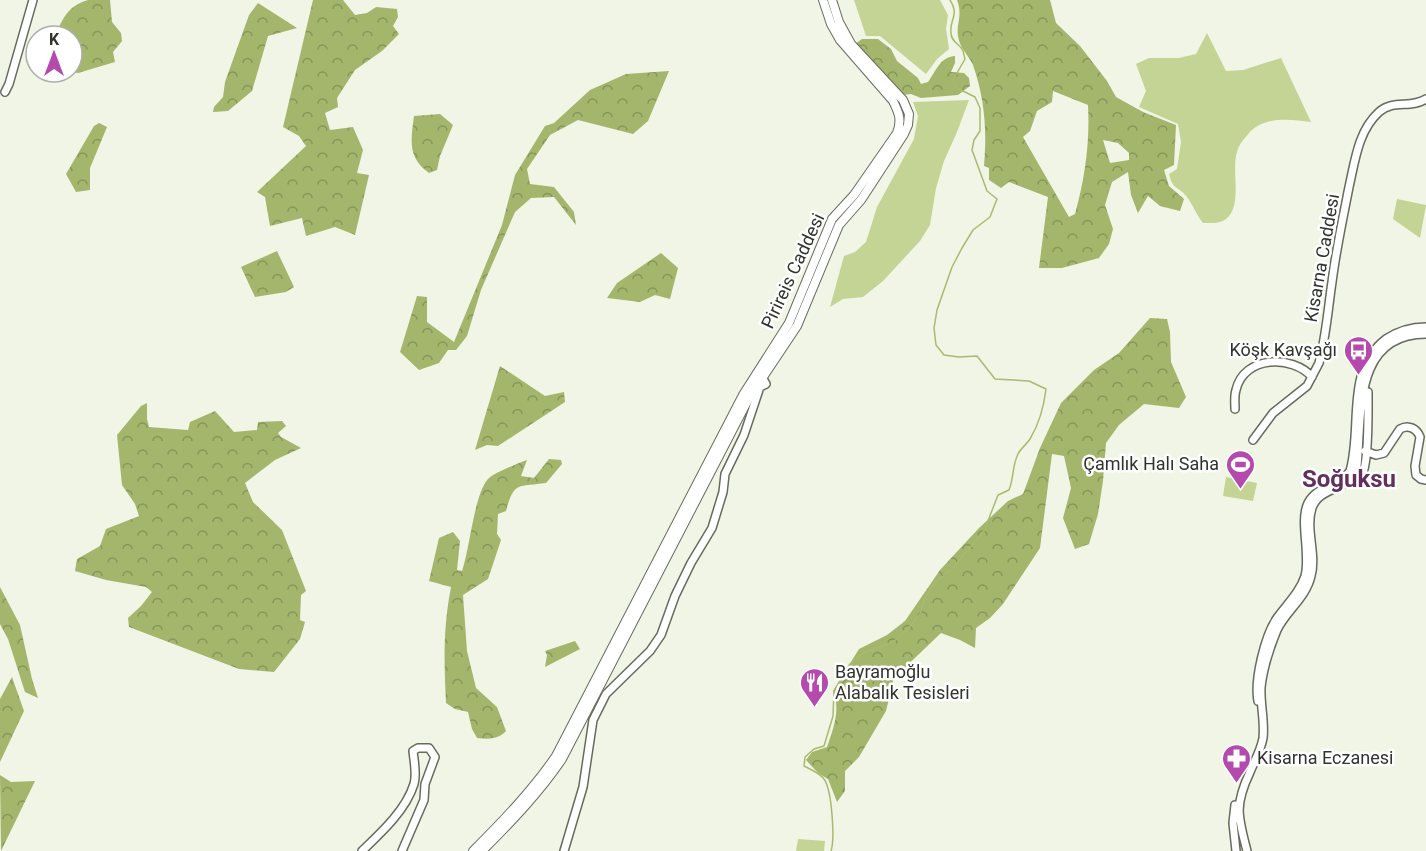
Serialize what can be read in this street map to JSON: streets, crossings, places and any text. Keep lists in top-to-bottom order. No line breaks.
{"streets":{"main road":["Pirireis Caddesi"],"street":["Kisarna Caddesi"]},"districts":["Soğuksu"],"places":{"bus stop":["Köşk Kavşağı"],"sports":["Çamlık Halı Saha"],"restaurant":["Bayramoğlu Alabalık Tesisleri"],"pharmacy":["Kisarna Eczanesi"]},"north":"top"}
